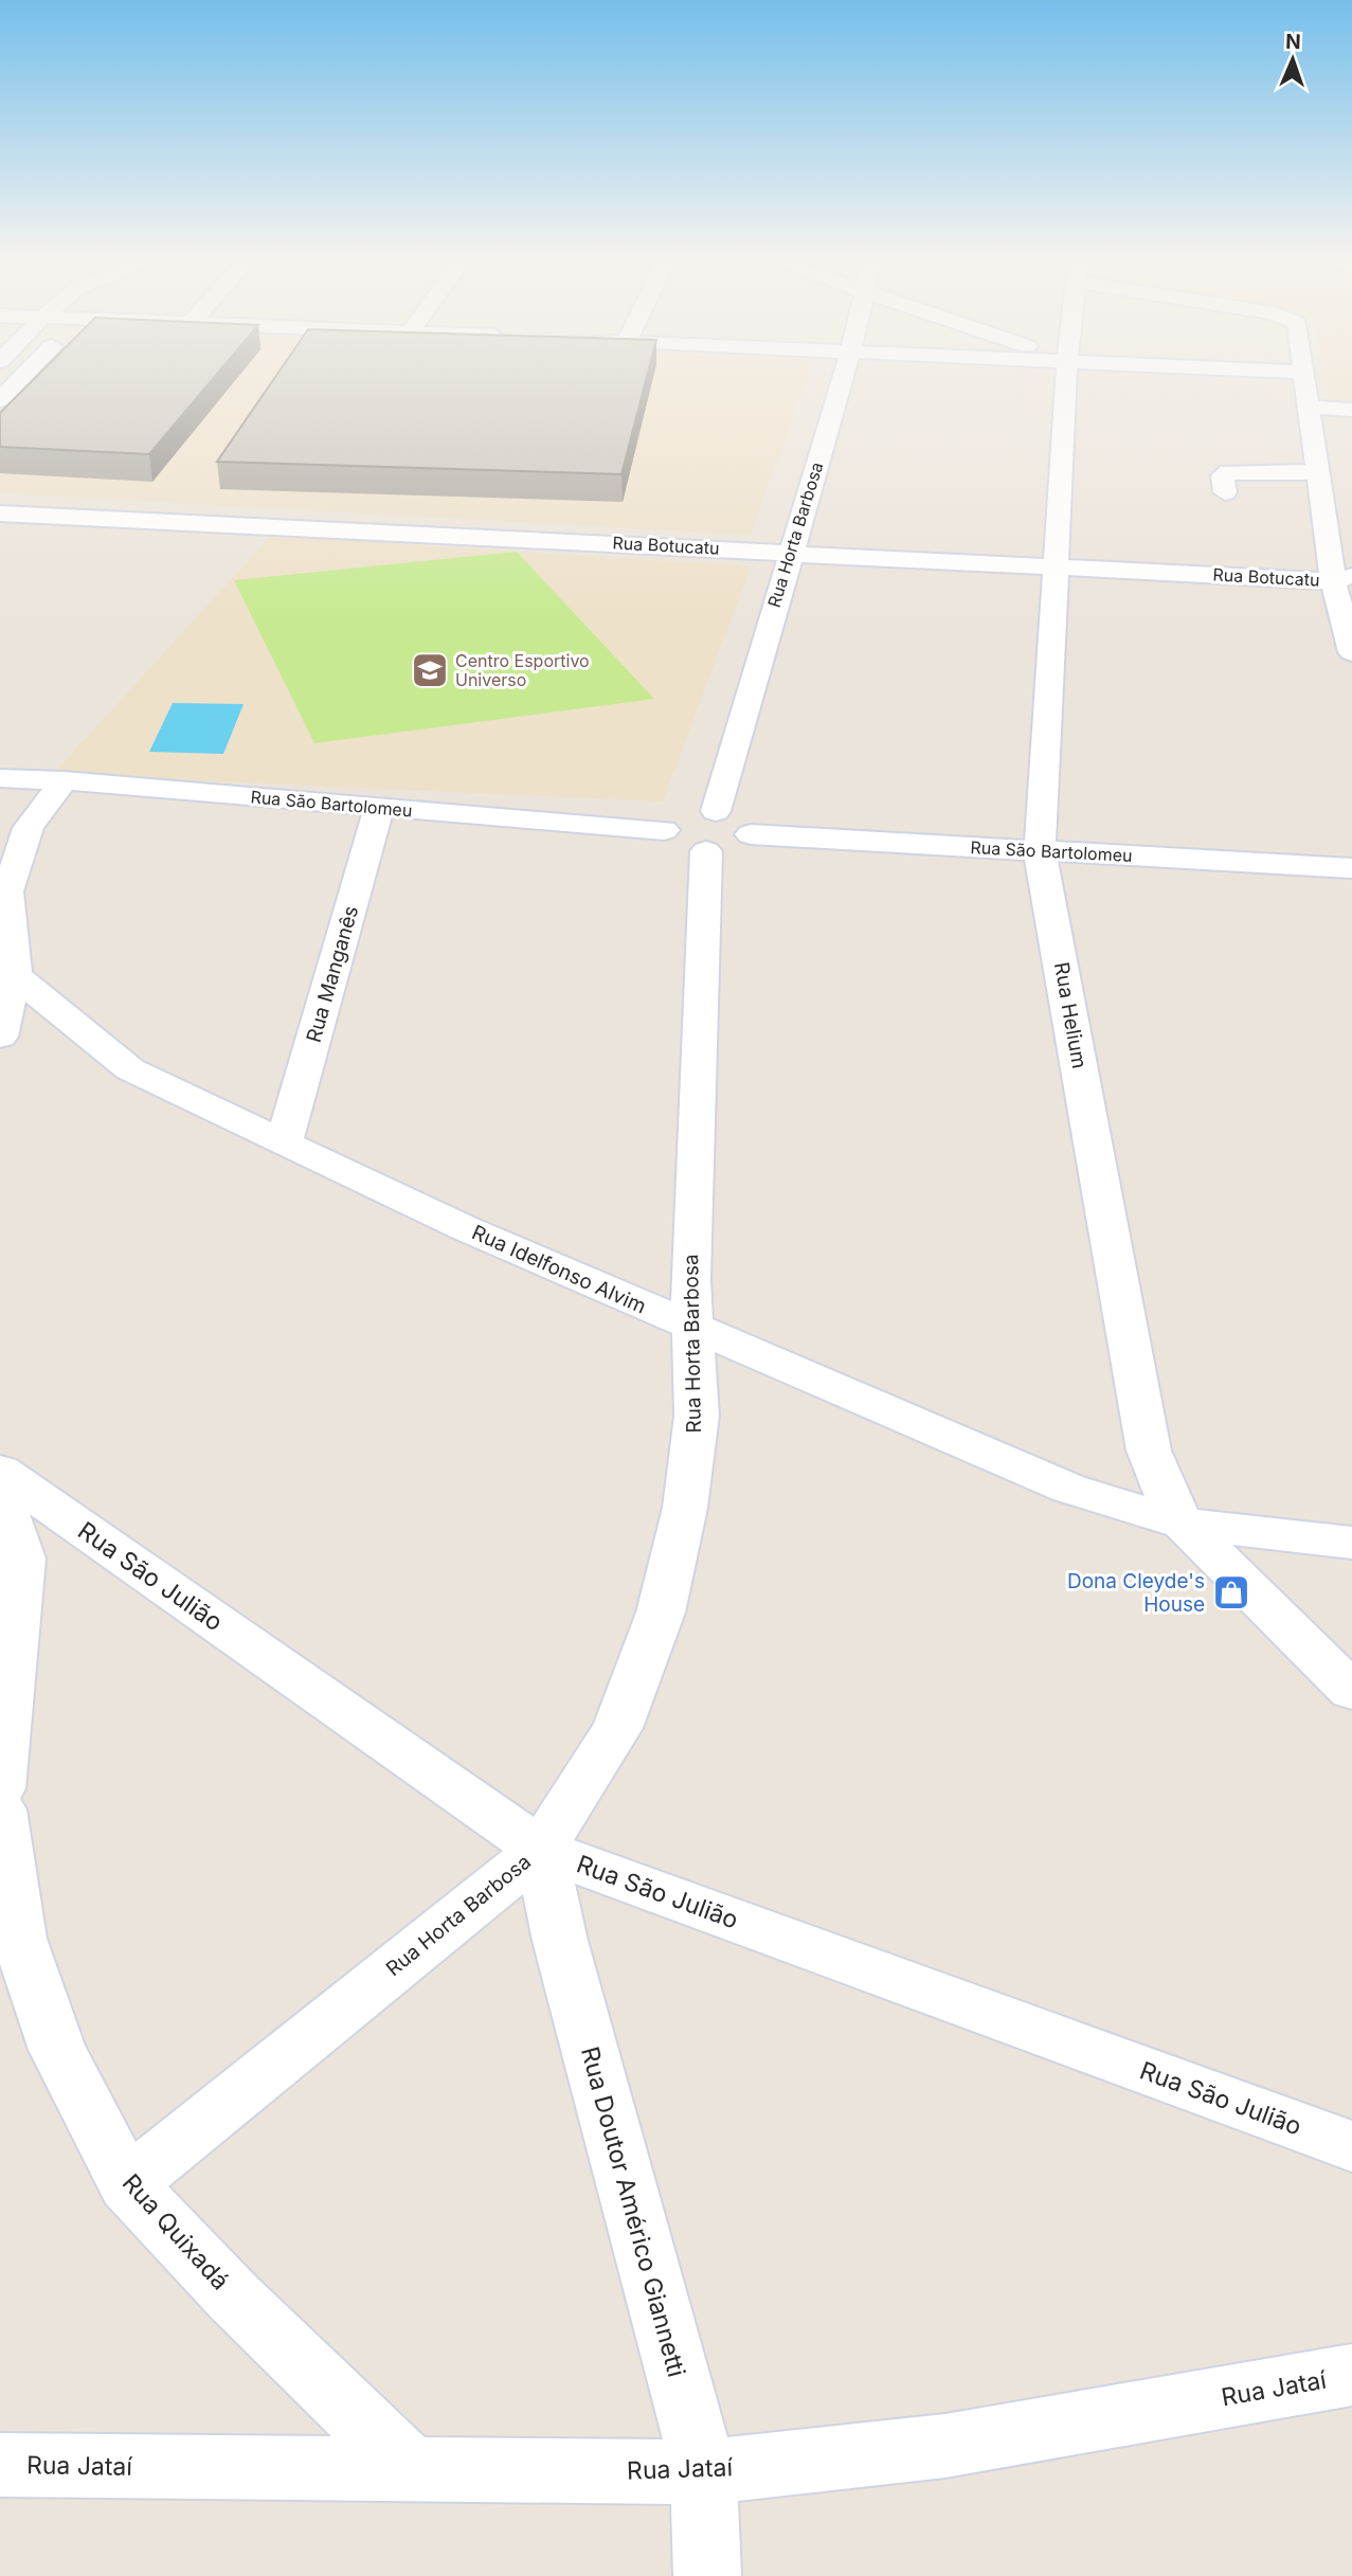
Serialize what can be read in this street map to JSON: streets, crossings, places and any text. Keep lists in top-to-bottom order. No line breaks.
{"streets":{"street":["Rua Horta Barbosa","Rua Botucatu","Rua São Bartolomeu","Rua Manganês","Rua Helium","Rua Idelfonso Alvim","Rua São Julião","Rua Doutor Américo Giannetti","Rua Quixadá","Rua Jataí"]},"crossings":[["Rua Horta Barbosa","Rua Botucatu"],["Rua Horta Barbosa","Rua Idelfonso Alvim"],["Rua Horta Barbosa","Rua São Julião"],["Rua Horta Barbosa","Rua Doutor Américo Giannetti"],["Rua Horta Barbosa","Rua Quixadá"],["Rua Botucatu","Rua Helium"],["Rua São Bartolomeu","Rua Manganês"],["Rua São Bartolomeu","Rua Helium"],["Rua Manganês","Rua Idelfonso Alvim"],["Rua Helium","Rua Idelfonso Alvim"],["Rua São Julião","Rua Doutor Américo Giannetti"],["Rua Doutor Américo Giannetti","Rua Jataí"],["Rua Quixadá","Rua Jataí"]],"places":{"school or university":["Centro Esportivo Universo"],"shop":["Dona Cleyde's House"]},"north":"top"}
